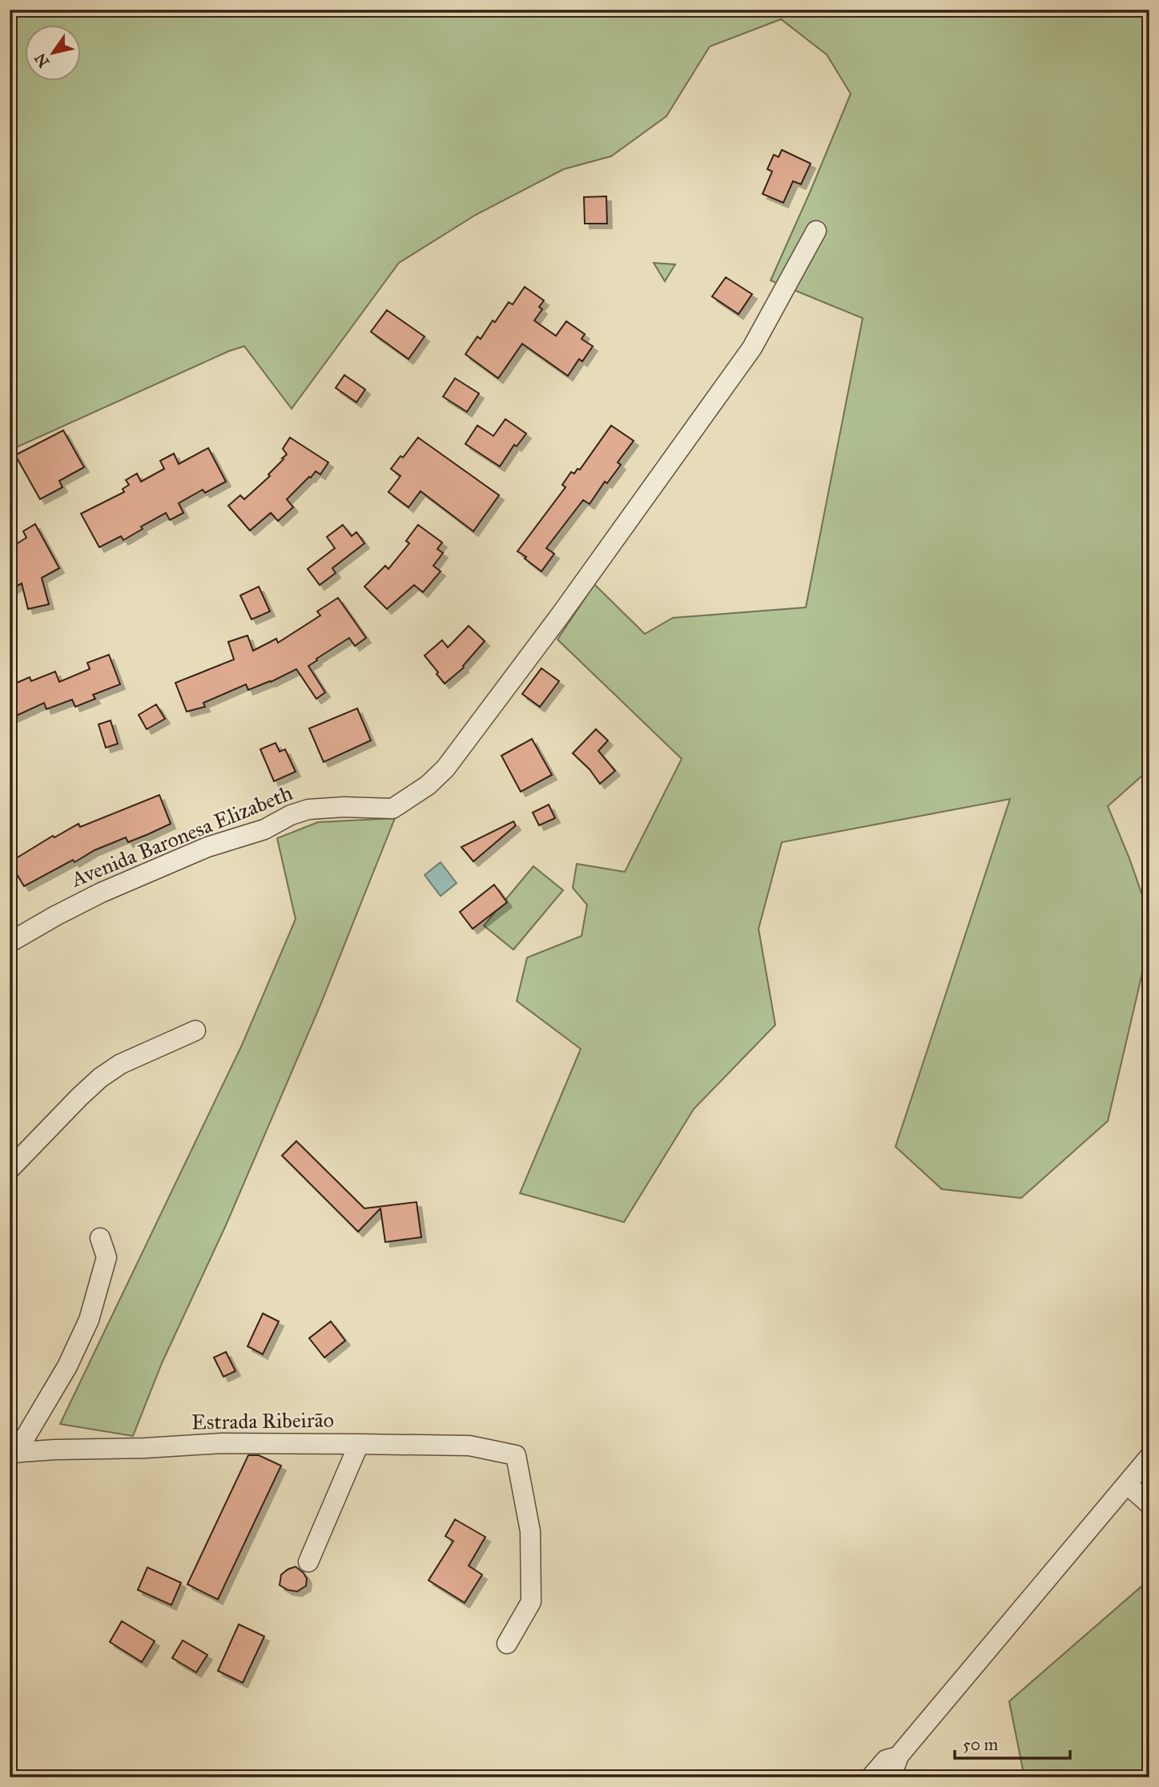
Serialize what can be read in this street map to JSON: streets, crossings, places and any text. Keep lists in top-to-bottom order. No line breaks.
{"streets":{"street":["Avenida Baronesa Elizabeth","Estrada Ribeirão"]},"scale_bar":"50 m","north":"bottom left"}
